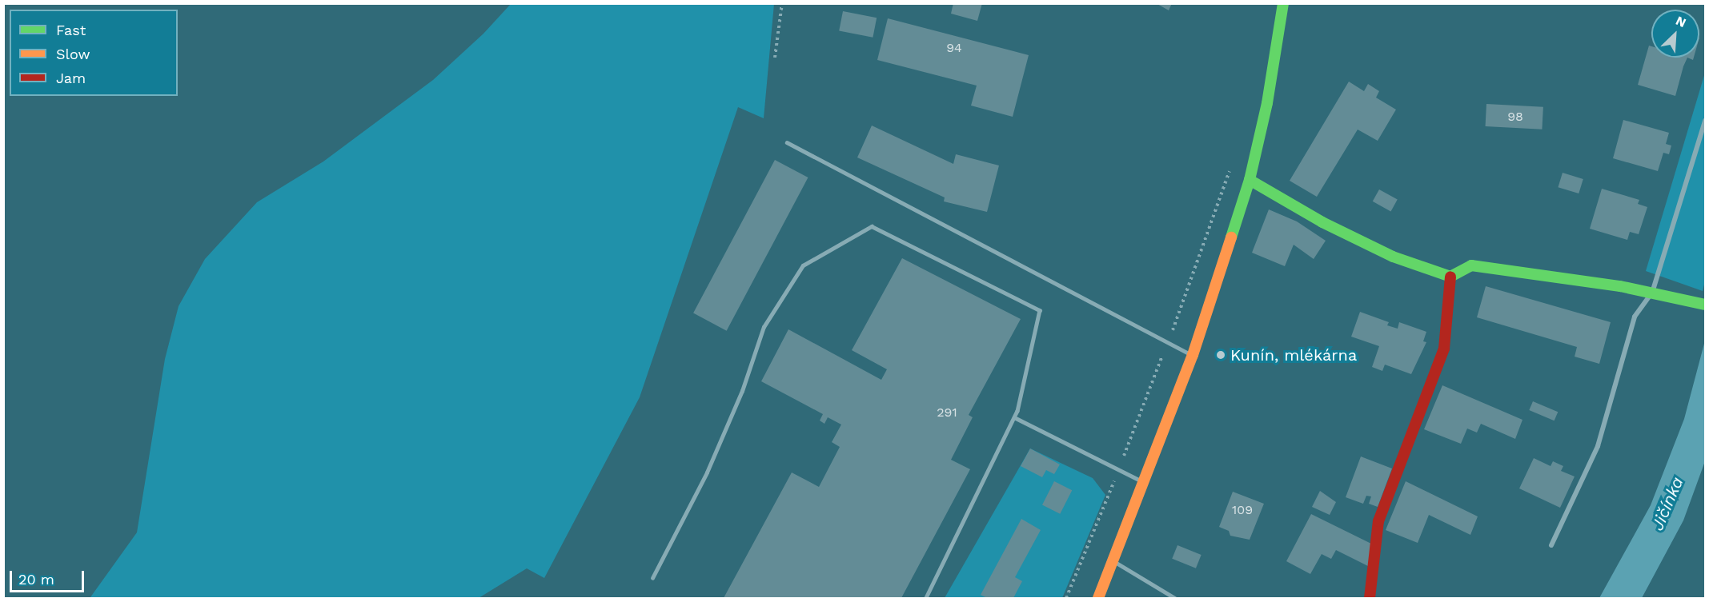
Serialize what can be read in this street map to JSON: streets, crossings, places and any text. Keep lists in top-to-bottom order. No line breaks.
{"water":["Jičínka"],"places":["Kunín, mlékárna"],"house_numbers":["94","98","291","109"],"legend":["Fast","Slow","Jam"],"scale_bar":"20 m","north":"top right"}
